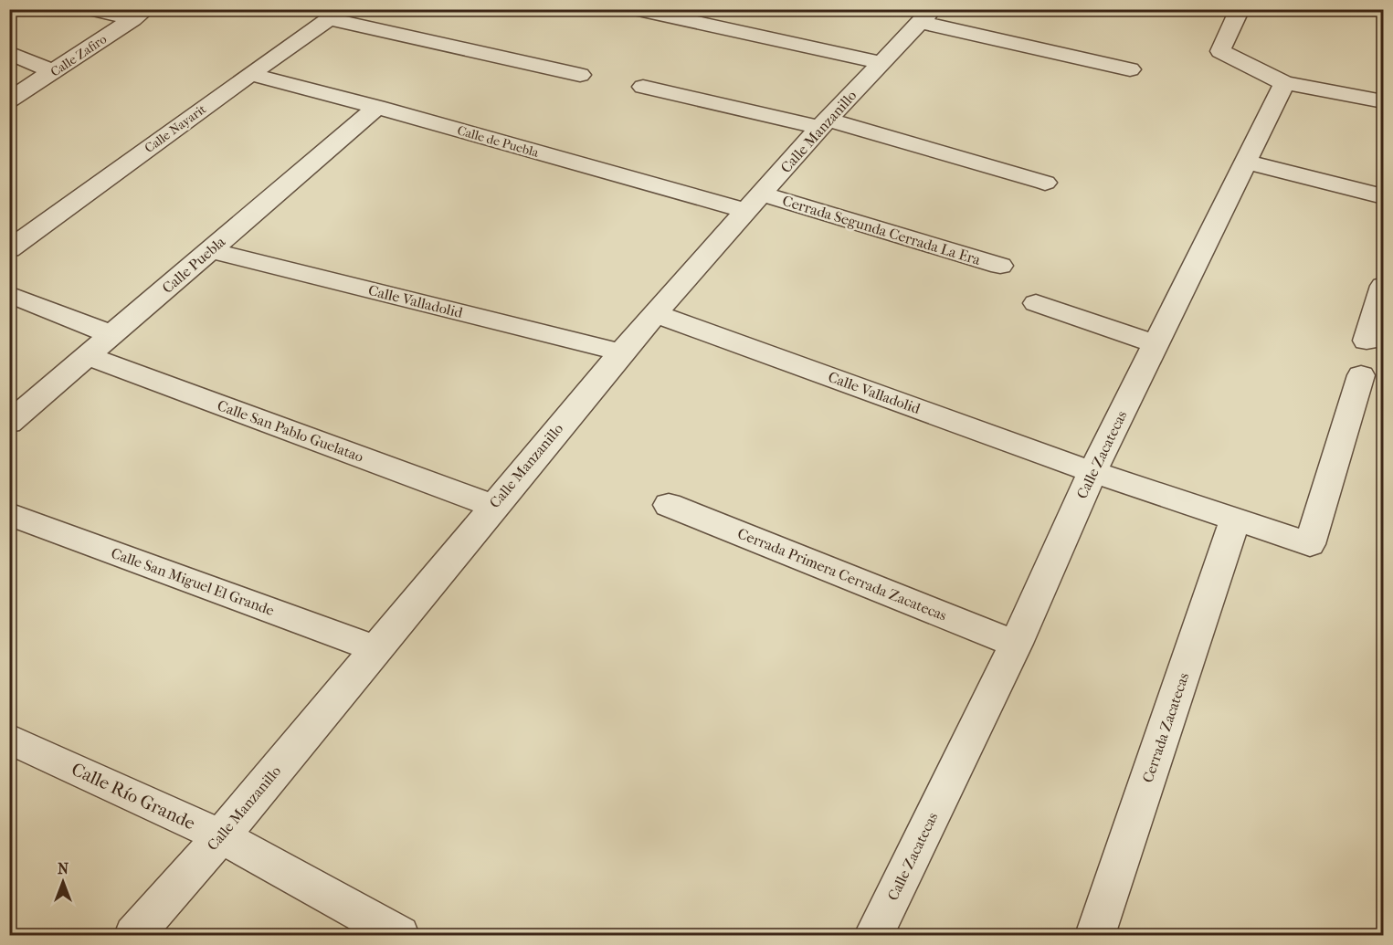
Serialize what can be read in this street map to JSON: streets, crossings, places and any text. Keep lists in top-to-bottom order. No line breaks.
{"streets":{"street":["Calle Zafiro","Calle Nayarit","Calle Manzanillo","Calle de Puebla","Cerrada Segunda Cerrada La Era","Calle Puebla","Calle Valladolid","Calle San Pablo Guelatao","Calle Zacatecas","Cerrada Primera Cerrada Zacatecas","Calle San Miguel El Grande","Cerrada Zacatecas","Calle Río Grande"]},"crossings":[["Calle Nayarit","Calle de Puebla"],["Calle Manzanillo","Calle de Puebla"],["Calle Manzanillo","Cerrada Segunda Cerrada La Era"],["Calle Manzanillo","Calle Valladolid"],["Calle Manzanillo","Calle San Pablo Guelatao"],["Calle Manzanillo","Calle San Miguel El Grande"],["Calle Manzanillo","Calle Río Grande"],["Calle de Puebla","Cerrada Segunda Cerrada La Era"],["Calle de Puebla","Calle Puebla"],["Calle Puebla","Calle Valladolid"],["Calle Puebla","Calle San Pablo Guelatao"],["Calle Valladolid","Calle Zacatecas"],["Calle Valladolid","Cerrada Zacatecas"],["Calle Zacatecas","Cerrada Primera Cerrada Zacatecas"]],"north":"top"}
